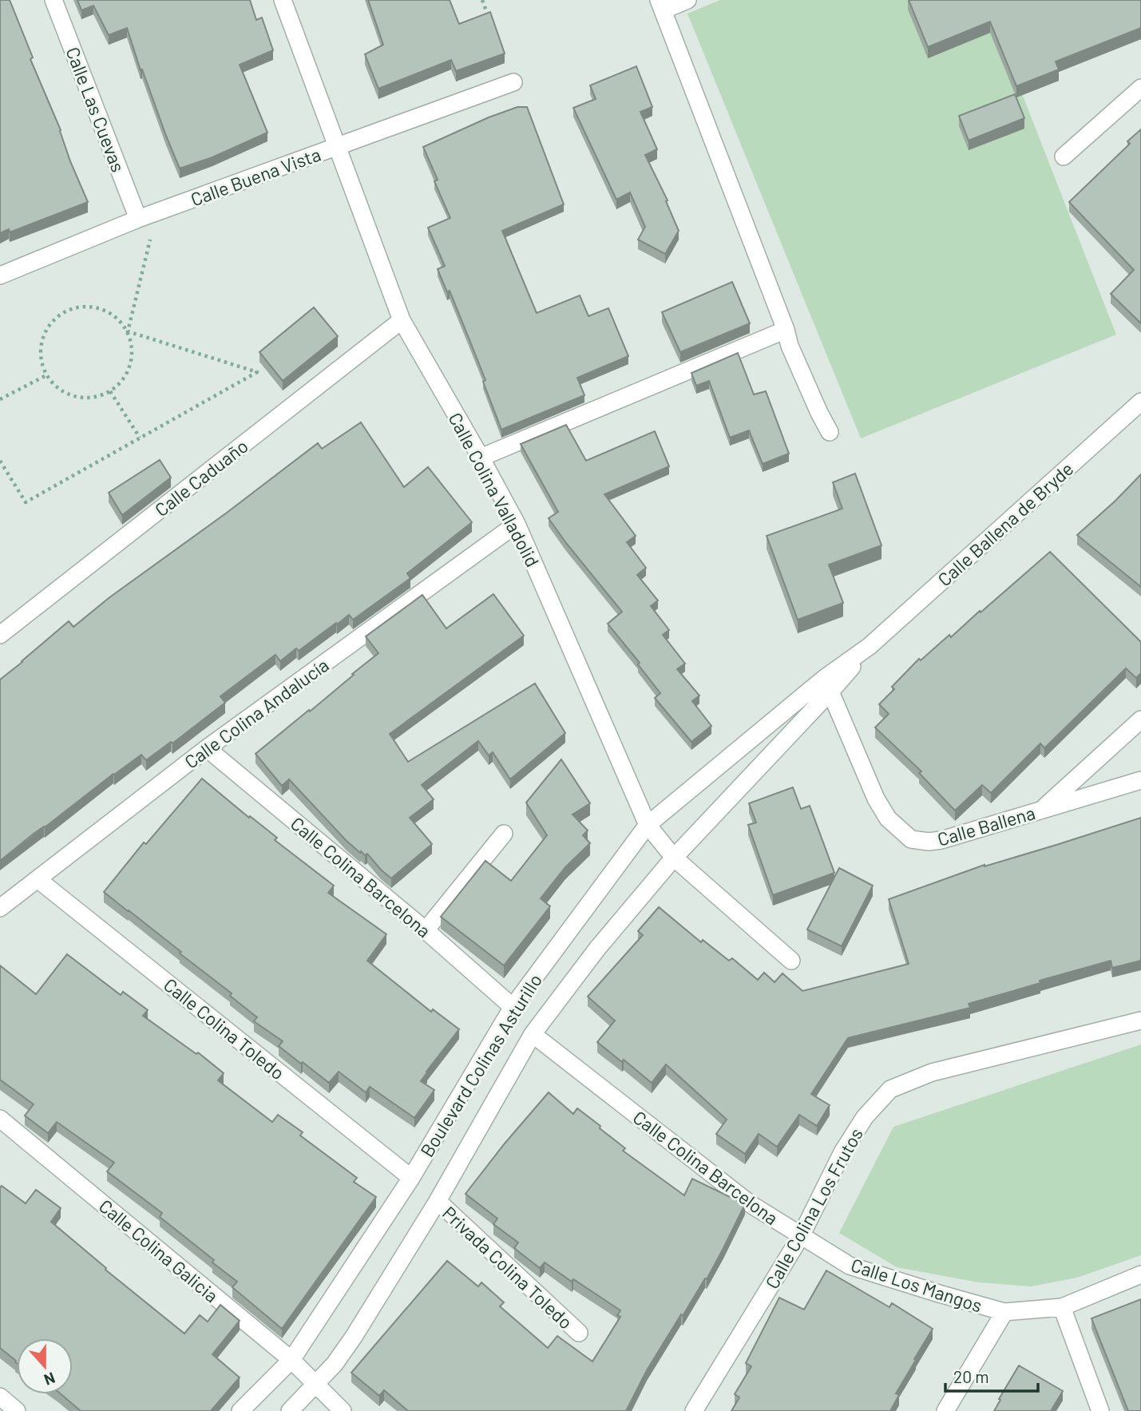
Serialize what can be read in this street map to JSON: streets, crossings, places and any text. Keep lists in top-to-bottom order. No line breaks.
{"streets":{"street":["Calle Las Cuevas","Calle Buena Vista","Calle Caduaño","Calle Colina Valladolid","Calle Ballena de Bryde","Calle Colina Andalucía","Calle Ballena","Calle Colina Barcelona","Calle Colina Toledo","Boulevard Colinas Asturillo","Calle Colina Los Frutos","Calle Colina Galicia","Privada Colina Toledo","Calle Los Mangos"]},"crossings":[["Calle Las Cuevas","Calle Buena Vista"],["Calle Buena Vista","Calle Colina Valladolid"],["Calle Caduaño","Calle Colina Valladolid"],["Calle Colina Valladolid","Calle Colina Andalucía"],["Calle Colina Valladolid","Boulevard Colinas Asturillo"],["Calle Ballena de Bryde","Calle Ballena"],["Calle Ballena de Bryde","Boulevard Colinas Asturillo"],["Calle Colina Andalucía","Calle Colina Barcelona"],["Calle Colina Andalucía","Calle Colina Toledo"],["Calle Ballena","Boulevard Colinas Asturillo"],["Calle Colina Barcelona","Boulevard Colinas Asturillo"],["Calle Colina Barcelona","Calle Colina Los Frutos"],["Calle Colina Barcelona","Calle Los Mangos"],["Calle Colina Toledo","Boulevard Colinas Asturillo"],["Boulevard Colinas Asturillo","Calle Colina Galicia"],["Boulevard Colinas Asturillo","Privada Colina Toledo"],["Calle Colina Los Frutos","Calle Los Mangos"]],"scale_bar":"20 m","north":"bottom"}
